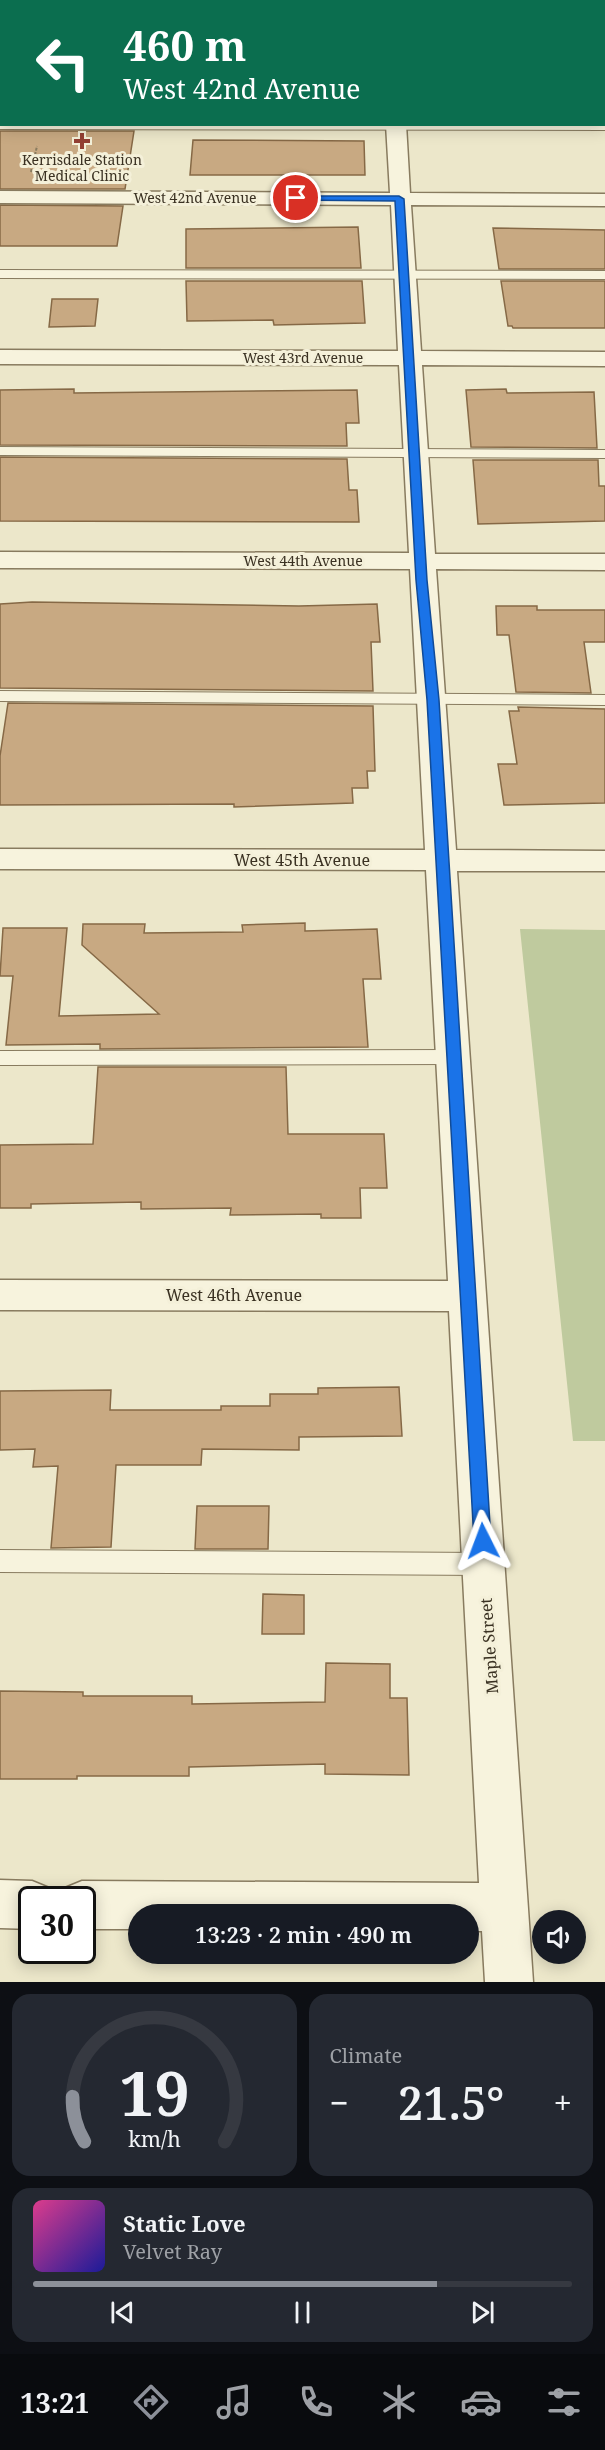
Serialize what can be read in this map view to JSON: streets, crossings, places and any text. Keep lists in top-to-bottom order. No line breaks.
{"streets":{"street":["West 42nd Avenue","West 43rd Avenue","West 44th Avenue","West 45th Avenue","West 46th Avenue","Maple Street"]},"crossings":[["West 42nd Avenue","Maple Street"],["West 43rd Avenue","Maple Street"],["West 44th Avenue","Maple Street"],["West 45th Avenue","Maple Street"],["West 46th Avenue","Maple Street"]],"places":{"health":["Kerrisdale Station Medical Clinic"]},"page":{"turn":["460 m","West 42nd Avenue"],"limit":"30","trip":"13:23 · 2 min · 490 m","tile":"Climate","heat":["−","21.5°","+"],"song":["Static Love","Velvet Ray"],"tabs":"13:21","gauge":["19","km/h"]}}
